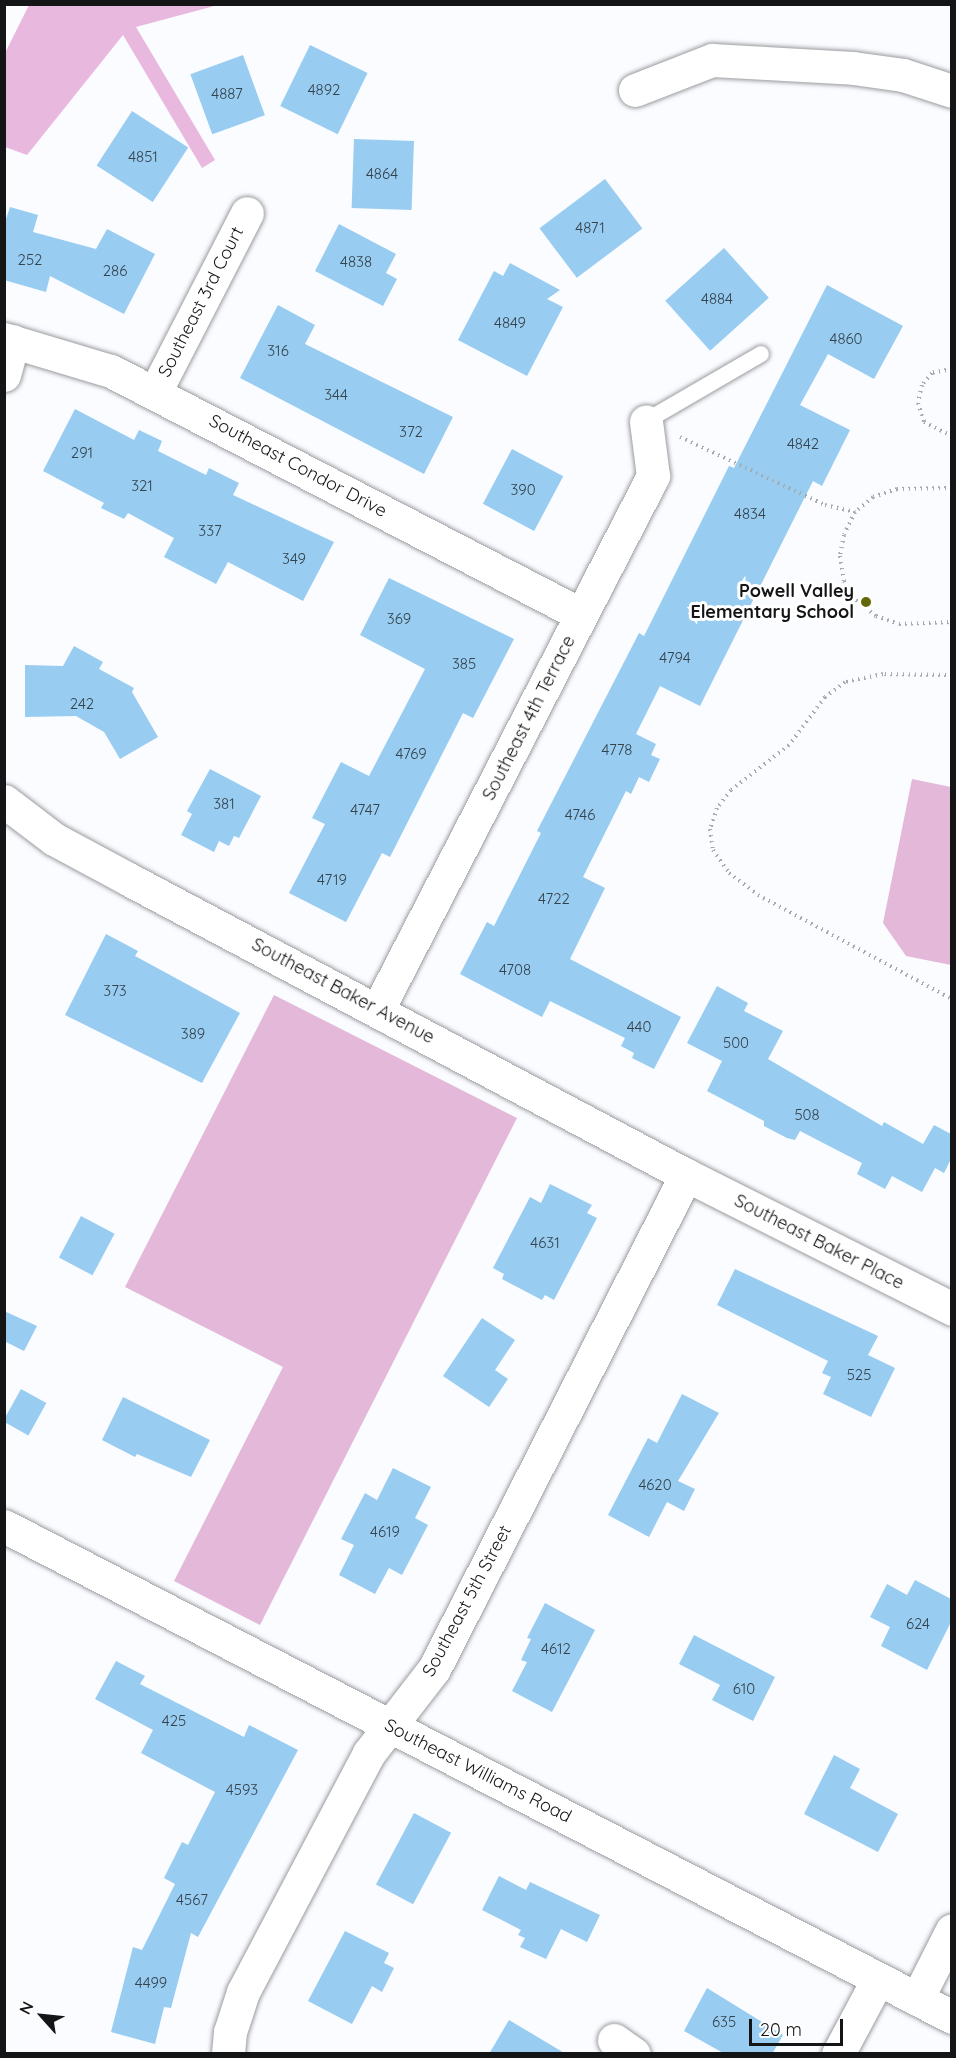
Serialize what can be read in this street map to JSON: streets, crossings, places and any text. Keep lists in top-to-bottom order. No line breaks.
{"streets":{"street":["Southeast 3rd Court","Southeast Condor Drive","Southeast 4th Terrace","Southeast Baker Avenue","Southeast Baker Place","Southeast 5th Street","Southeast Williams Road"]},"crossings":[["Southeast 3rd Court","Southeast Condor Drive"],["Southeast Condor Drive","Southeast 4th Terrace"],["Southeast 4th Terrace","Southeast Baker Avenue"],["Southeast Baker Avenue","Southeast Baker Place"],["Southeast Baker Avenue","Southeast 5th Street"],["Southeast Baker Place","Southeast 5th Street"],["Southeast 5th Street","Southeast Williams Road"]],"places":["Powell Valley Elementary School"],"house_numbers":["4892","4887","4851","4864","4871","252","4838","286","4884","4849","4860","316","344","372","4842","291","321","390","4834","337","349","369","4794","385","242","4778","4769","381","4747","4746","4719","4722","4708","373","440","389","500","508","4631","525","4620","4619","624","4612","610","425","4593","4567","4499","635"],"scale_bar":"20 m","north":"top left"}
